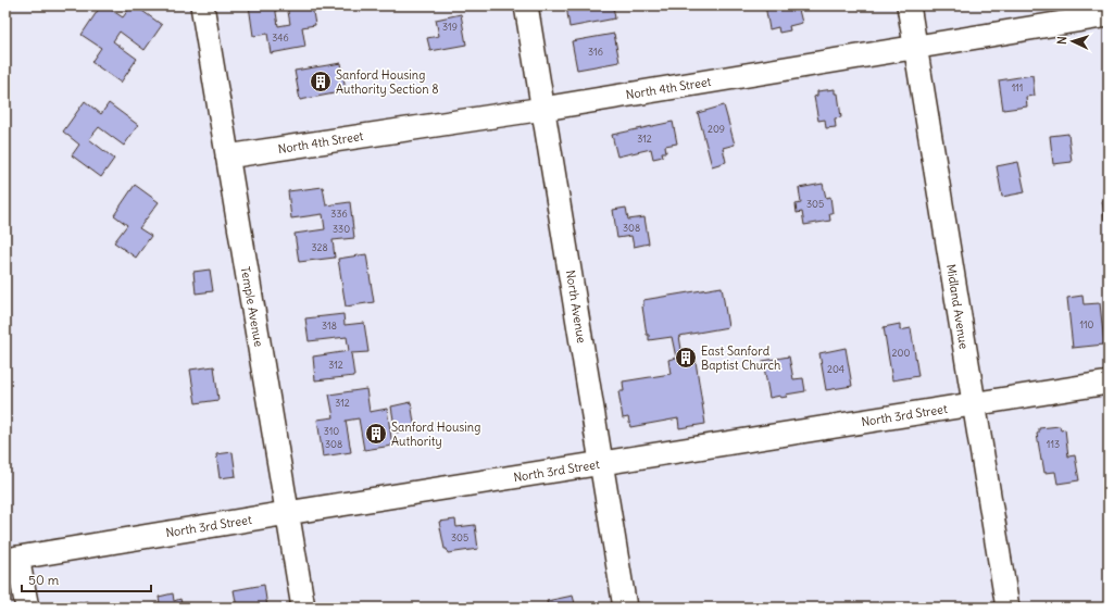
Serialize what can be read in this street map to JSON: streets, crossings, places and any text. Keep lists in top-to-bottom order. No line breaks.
{"streets":{"street":["North 4th Street","Temple Avenue","North Avenue","Midland Avenue","North 3rd Street"]},"crossings":[["North 4th Street","Temple Avenue"],["North 4th Street","North Avenue"],["North 4th Street","Midland Avenue"],["Temple Avenue","North 3rd Street"],["North Avenue","North 3rd Street"],["Midland Avenue","North 3rd Street"]],"places":{"building":["Sanford Housing Authority Section 8","East Sanford Baptist Church","Sanford Housing Authority"]},"house_numbers":["319","346","316","111","209","312","305","336","308","330","328","110","318","200","312","204","312","310","308","113","305"],"scale_bar":"50 m","north":"left"}
